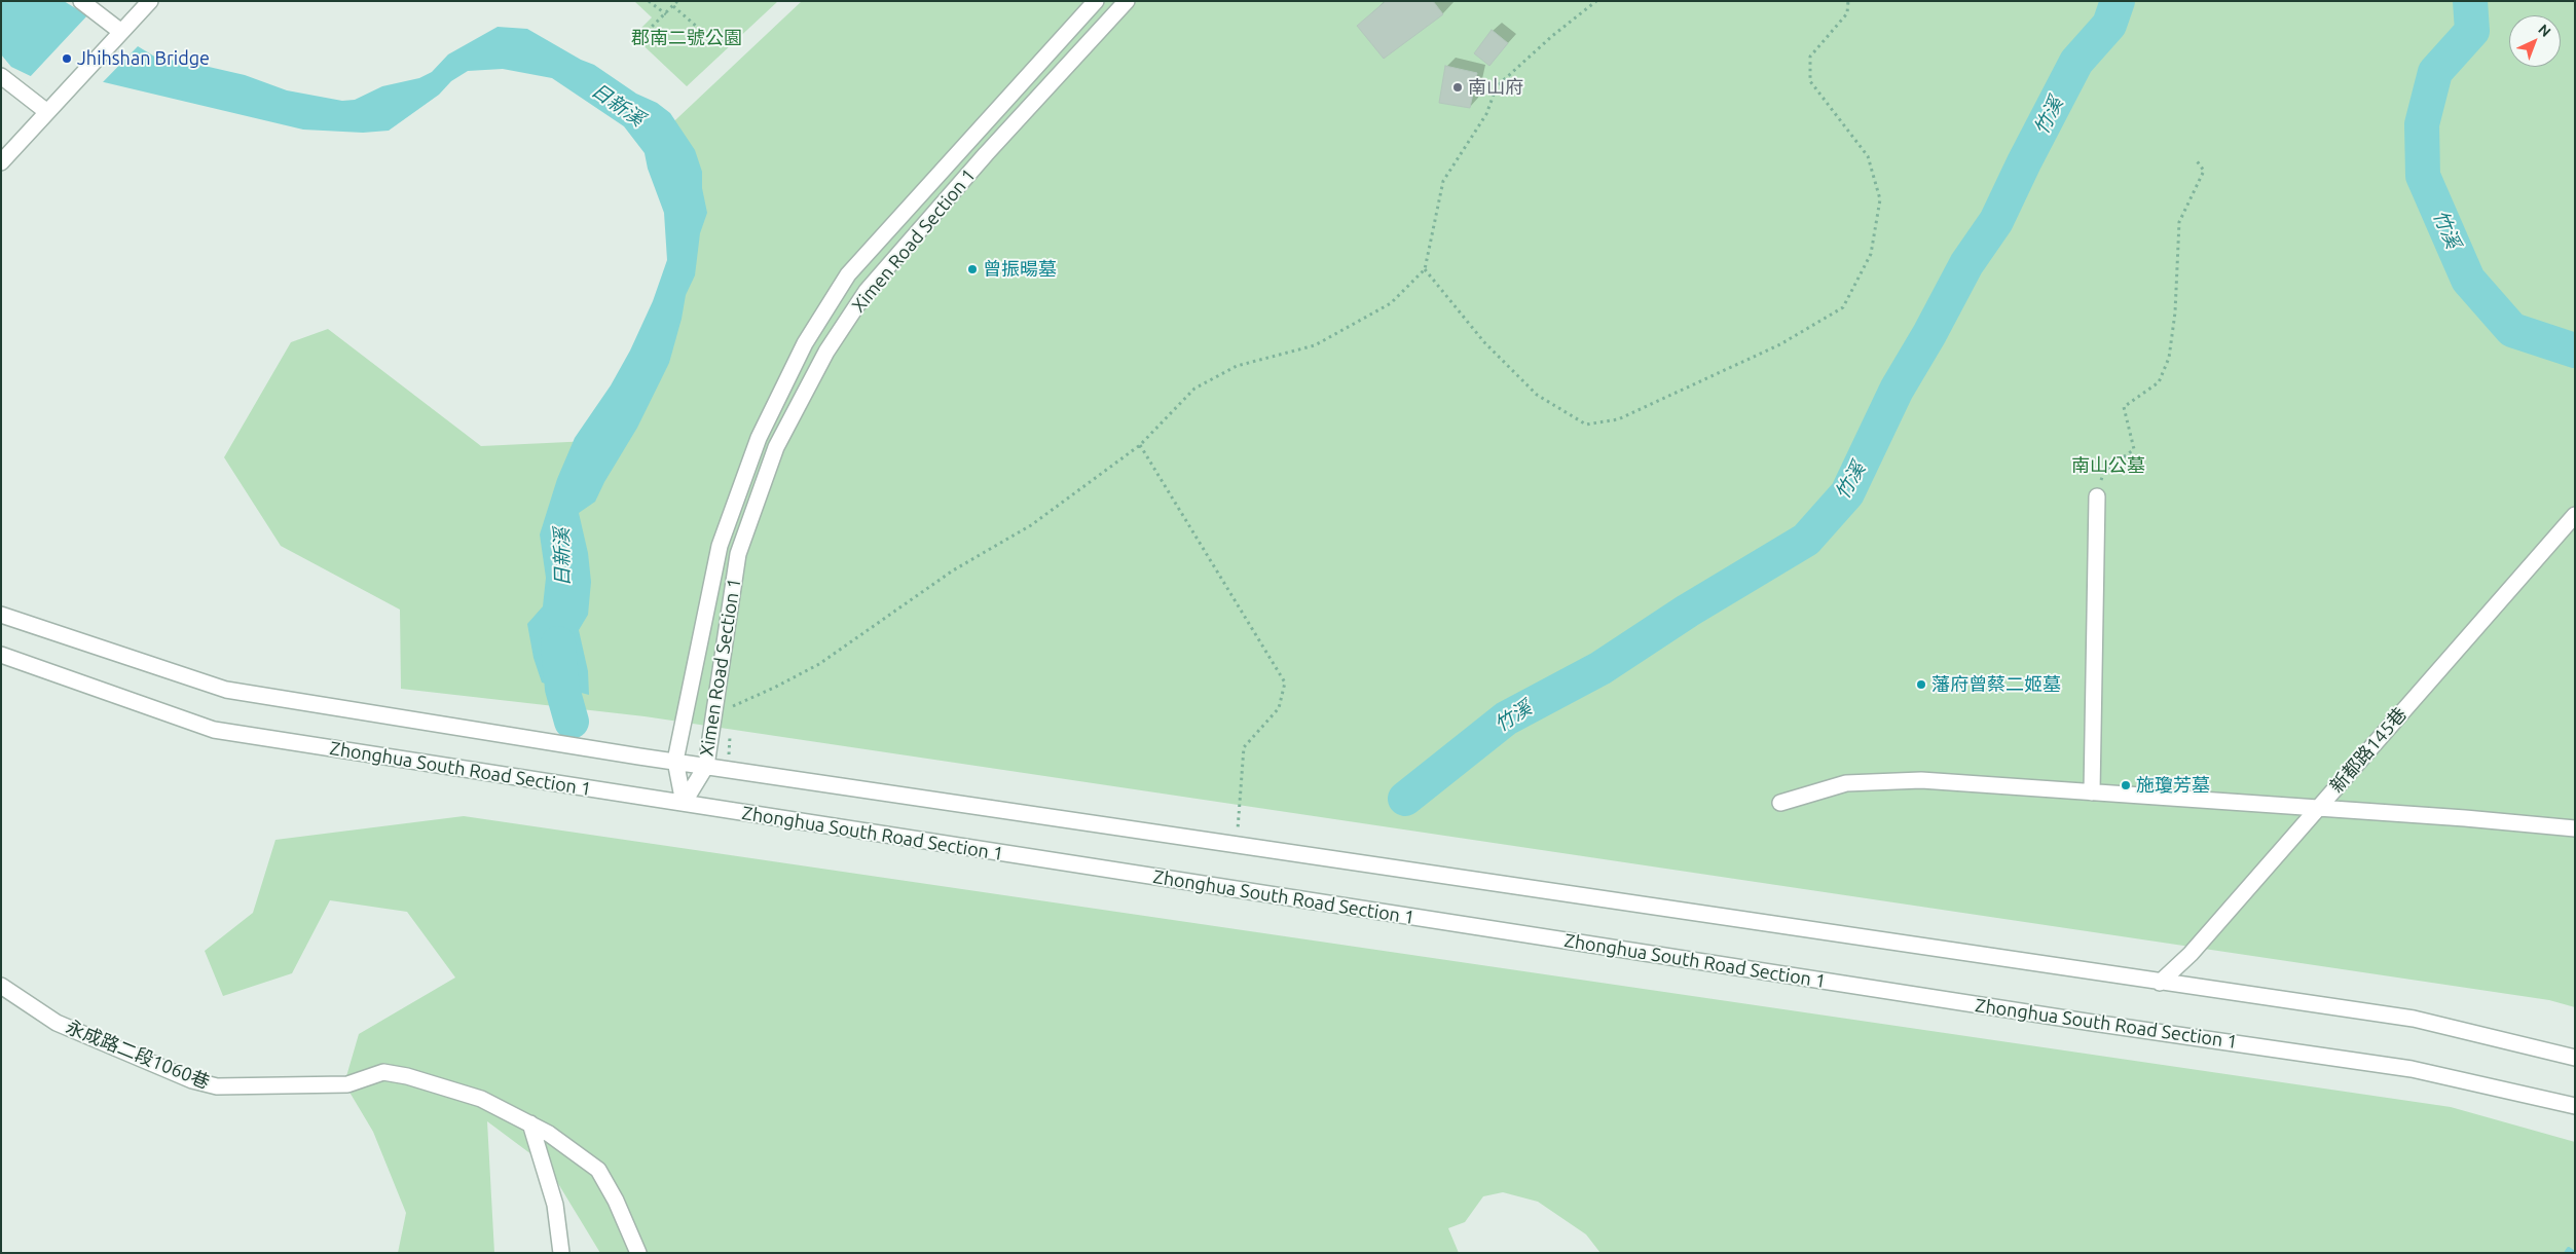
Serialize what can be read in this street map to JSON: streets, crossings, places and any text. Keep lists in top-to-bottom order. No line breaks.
{"streets":{"street":["Ximen Road Section 1","新都路145巷","Zhonghua South Road Section 1","永成路二段1060巷"]},"crossings":[["Ximen Road Section 1","Zhonghua South Road Section 1"]],"water":["日新溪","竹溪"],"parks":["郡南二號公園","南山公墓"],"places":["Jhihshan Bridge","南山府","曾振暘墓","藩府曾蔡二姬墓","施瓊芳墓"],"north":"top right"}
